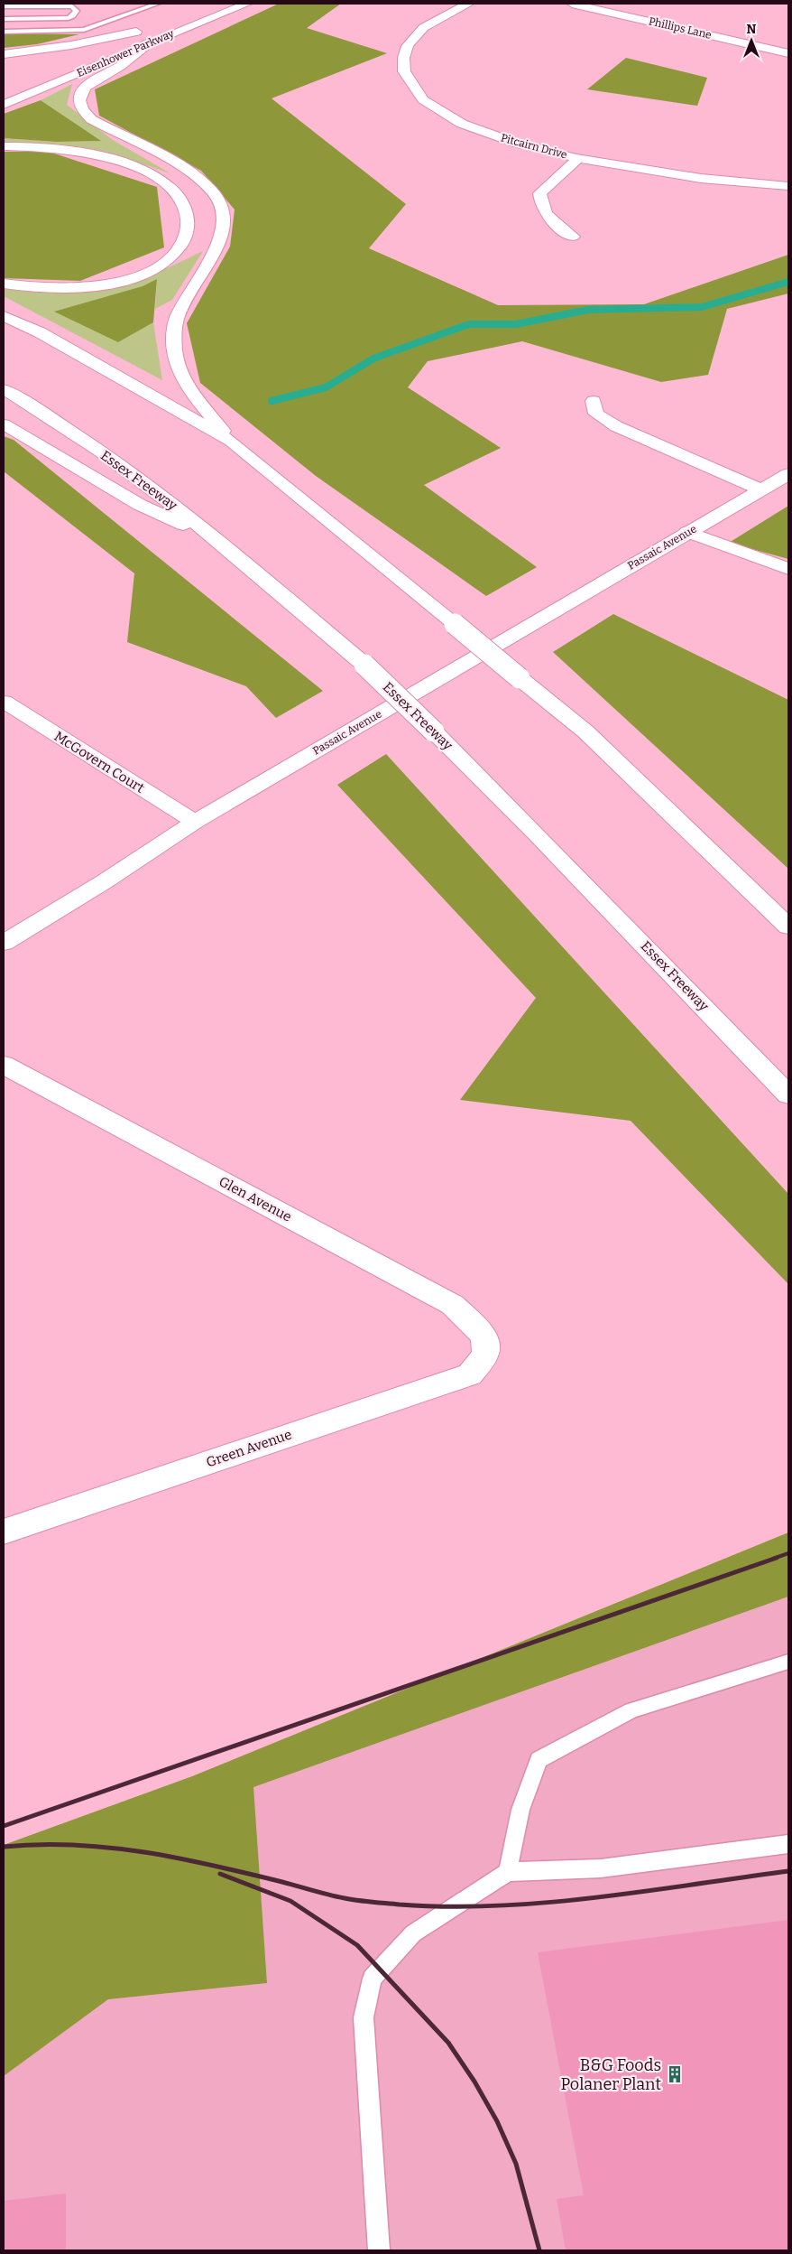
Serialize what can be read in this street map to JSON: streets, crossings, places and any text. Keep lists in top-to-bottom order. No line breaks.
{"streets":{"main road":["Phillips Lane","Eisenhower Parkway","Pitcairn Drive","Essex Freeway","Passaic Avenue","McGovern Court","Glen Avenue","Green Avenue"]},"crossings":[["Passaic Avenue","McGovern Court"],["Glen Avenue","Green Avenue"]],"places":{"building":["B&G Foods Polaner Plant"]},"north":"top"}
